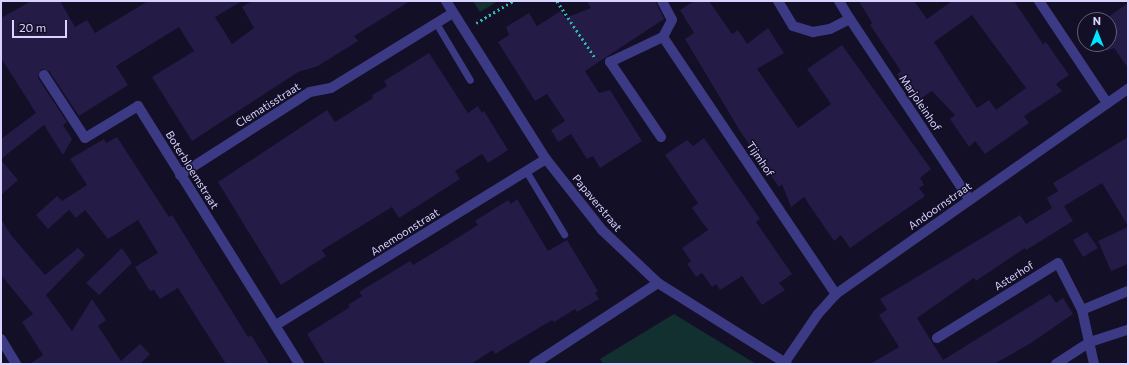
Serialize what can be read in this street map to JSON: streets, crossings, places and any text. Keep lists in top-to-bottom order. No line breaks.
{"streets":{"street":["Marjoleinhof","Clematisstraat","Tijmhof","Boterbloemstraat","Papaverstraat","Andoornstraat","Anemoonstraat","Asterhof"]},"crossings":[["Marjoleinhof","Andoornstraat"],["Clematisstraat","Boterbloemstraat"],["Clematisstraat","Papaverstraat"],["Tijmhof","Andoornstraat"],["Boterbloemstraat","Anemoonstraat"],["Papaverstraat","Andoornstraat"],["Papaverstraat","Anemoonstraat"]],"scale_bar":"20 m","north":"top"}
